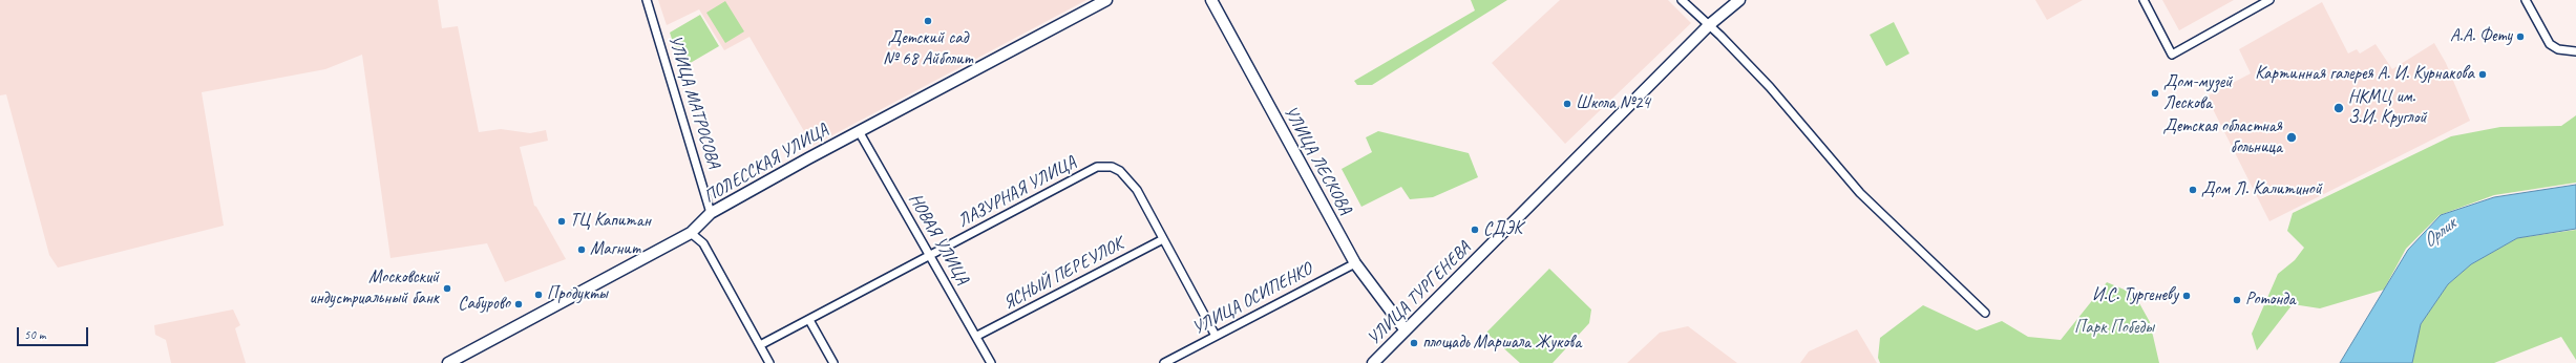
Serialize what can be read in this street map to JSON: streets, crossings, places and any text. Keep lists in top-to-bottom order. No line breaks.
{"streets":{"main road":["УЛИЦА ЛЕСКОВА","ПОЛЕССКАЯ УЛИЦА","УЛИЦА ТУРГЕНЕВА"],"street":["УЛИЦА МАТРОСОВА","ЛАЗУРНАЯ УЛИЦА","НОВАЯ УЛИЦА","ЯСНЫЙ ПЕРЕУЛОК","УЛИЦА ОСИПЕНКО"]},"crossings":[["УЛИЦА МАТРОСОВА","ПОЛЕССКАЯ УЛИЦА"],["УЛИЦА ЛЕСКОВА","УЛИЦА ТУРГЕНЕВА"],["УЛИЦА ЛЕСКОВА","УЛИЦА ОСИПЕНКО"],["ПОЛЕССКАЯ УЛИЦА","НОВАЯ УЛИЦА"],["ЛАЗУРНАЯ УЛИЦА","НОВАЯ УЛИЦА"],["ЛАЗУРНАЯ УЛИЦА","ЯСНЫЙ ПЕРЕУЛОК"],["ЛАЗУРНАЯ УЛИЦА","УЛИЦА ОСИПЕНКО"],["НОВАЯ УЛИЦА","ЯСНЫЙ ПЕРЕУЛОК"]],"water":["Орлик"],"parks":["Парк Победы"],"places":["Детский сад № 68 Айболит","А.А. Фету","Картинная галерея А. И. Курнакова","Дом-музей Лескова","Школа №24","НКМЦ им. З.И. Круглой","Детская областная больница","Дом Л. Калитиной","ТЦ Капитан","СДЭК","Магнит","Московский индустриальный банк","Продукты","И.С. Тургеневу","Ротонда","Сабурово","площадь Маршала Жукова"],"scale_bar":"50 m"}
